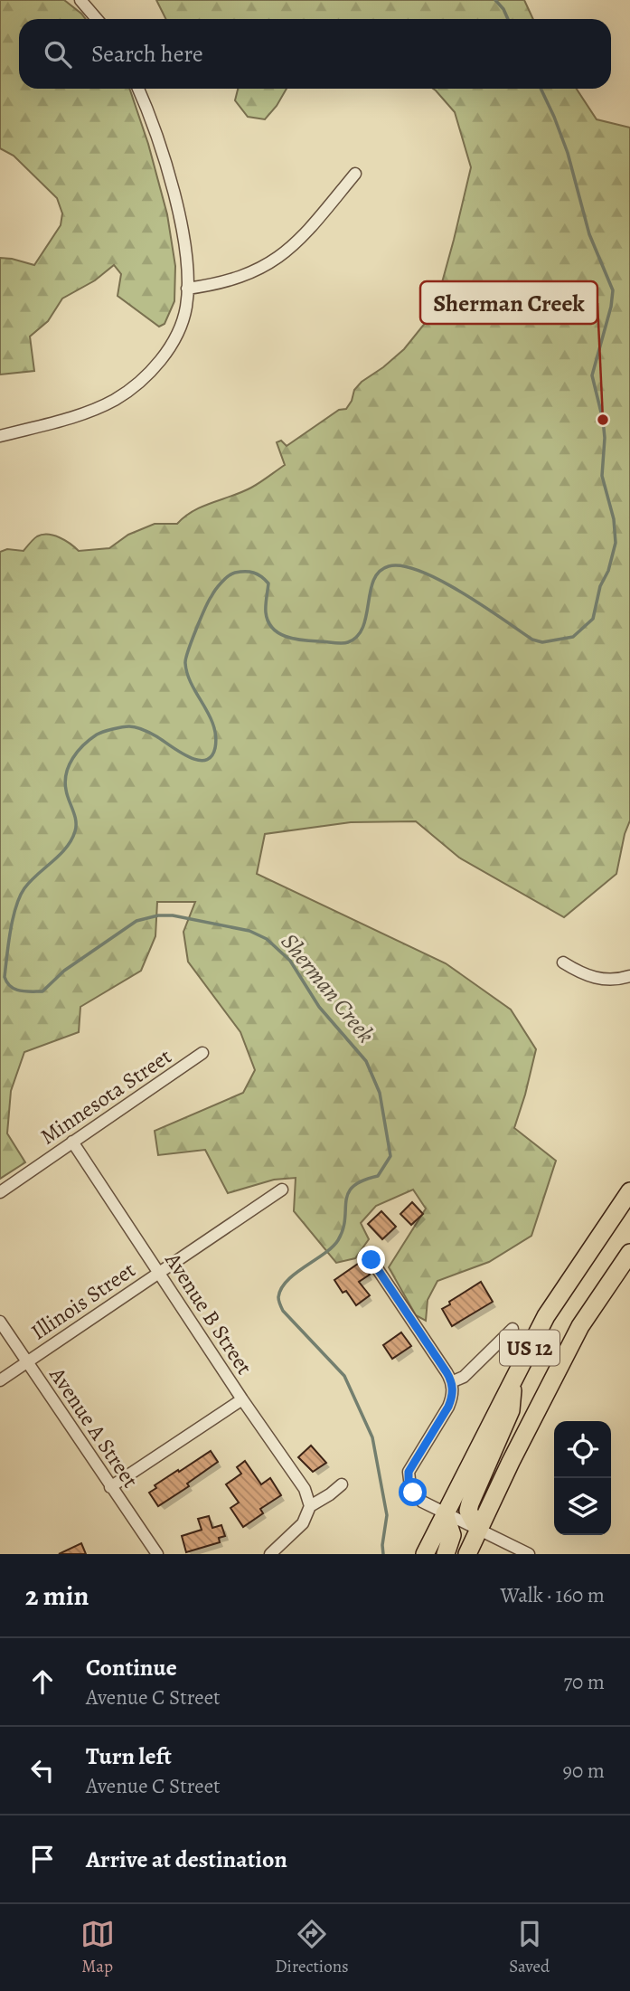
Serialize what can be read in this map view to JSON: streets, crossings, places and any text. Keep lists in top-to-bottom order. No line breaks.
{"streets":{"main road":["US 12"],"street":["Minnesota Street","Illinois Street","Avenue B Street","Avenue A Street"]},"crossings":[["Minnesota Street","Avenue B Street"],["Illinois Street","Avenue B Street"],["Illinois Street","Avenue A Street"]],"water":["Sherman Creek"],"places":["Sherman Creek"],"page":{"search":"Search here","heading":["2 min","Walk · 160 m"],"list":[["Continue","Avenue C Street","70 m"],["Turn left","Avenue C Street","90 m"],"Arrive at destination"],"nav":["Map","Directions","Saved"]}}
